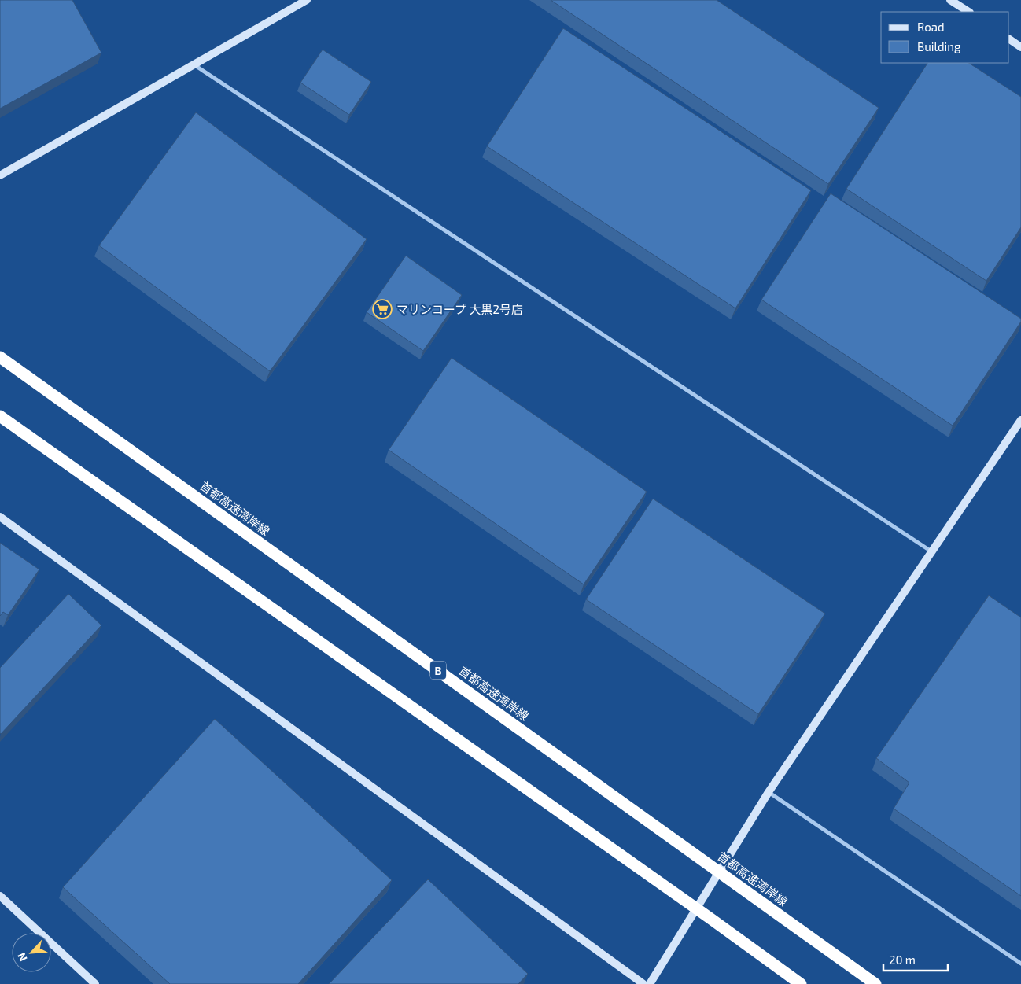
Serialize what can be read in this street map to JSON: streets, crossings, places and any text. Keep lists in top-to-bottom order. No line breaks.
{"streets":{"highway":["首都高速湾岸線","B"]},"places":{"supermarket":["マリンコープ 大黒2号店"]},"legend":["Road","Building"],"scale_bar":"20 m","north":"bottom left"}
